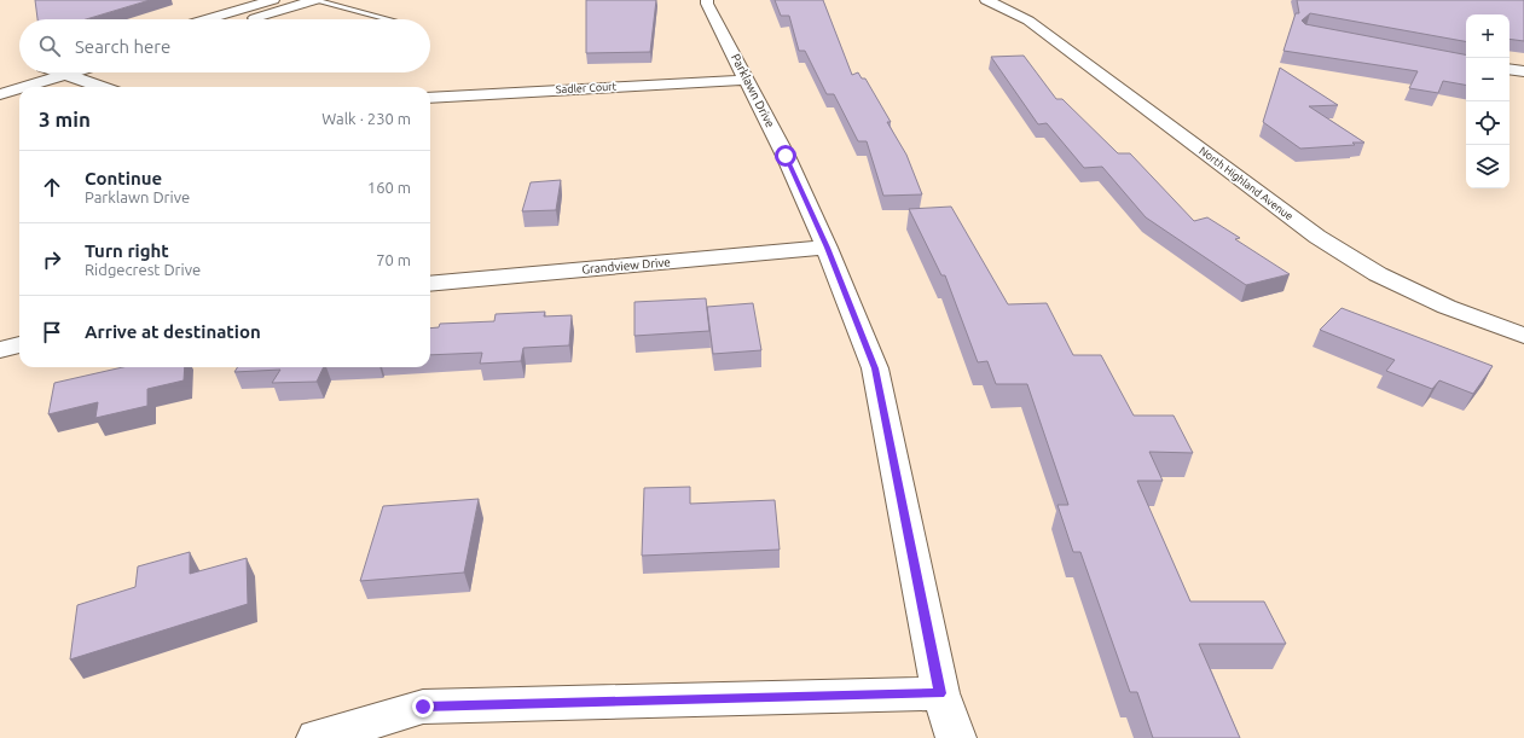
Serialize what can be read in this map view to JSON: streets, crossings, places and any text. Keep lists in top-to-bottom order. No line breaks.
{"streets":{"street":["Sadler Court","Parklawn Drive","North Highland Avenue","Grandview Drive"]},"crossings":[["Sadler Court","Parklawn Drive"],["Parklawn Drive","Grandview Drive"]],"page":{"map_buttons":["+","−"],"search":"Search here","heading":["3 min","Walk · 230 m"],"list":[["Continue","Parklawn Drive","160 m"],["Turn right","Ridgecrest Drive","70 m"],"Arrive at destination"]}}
